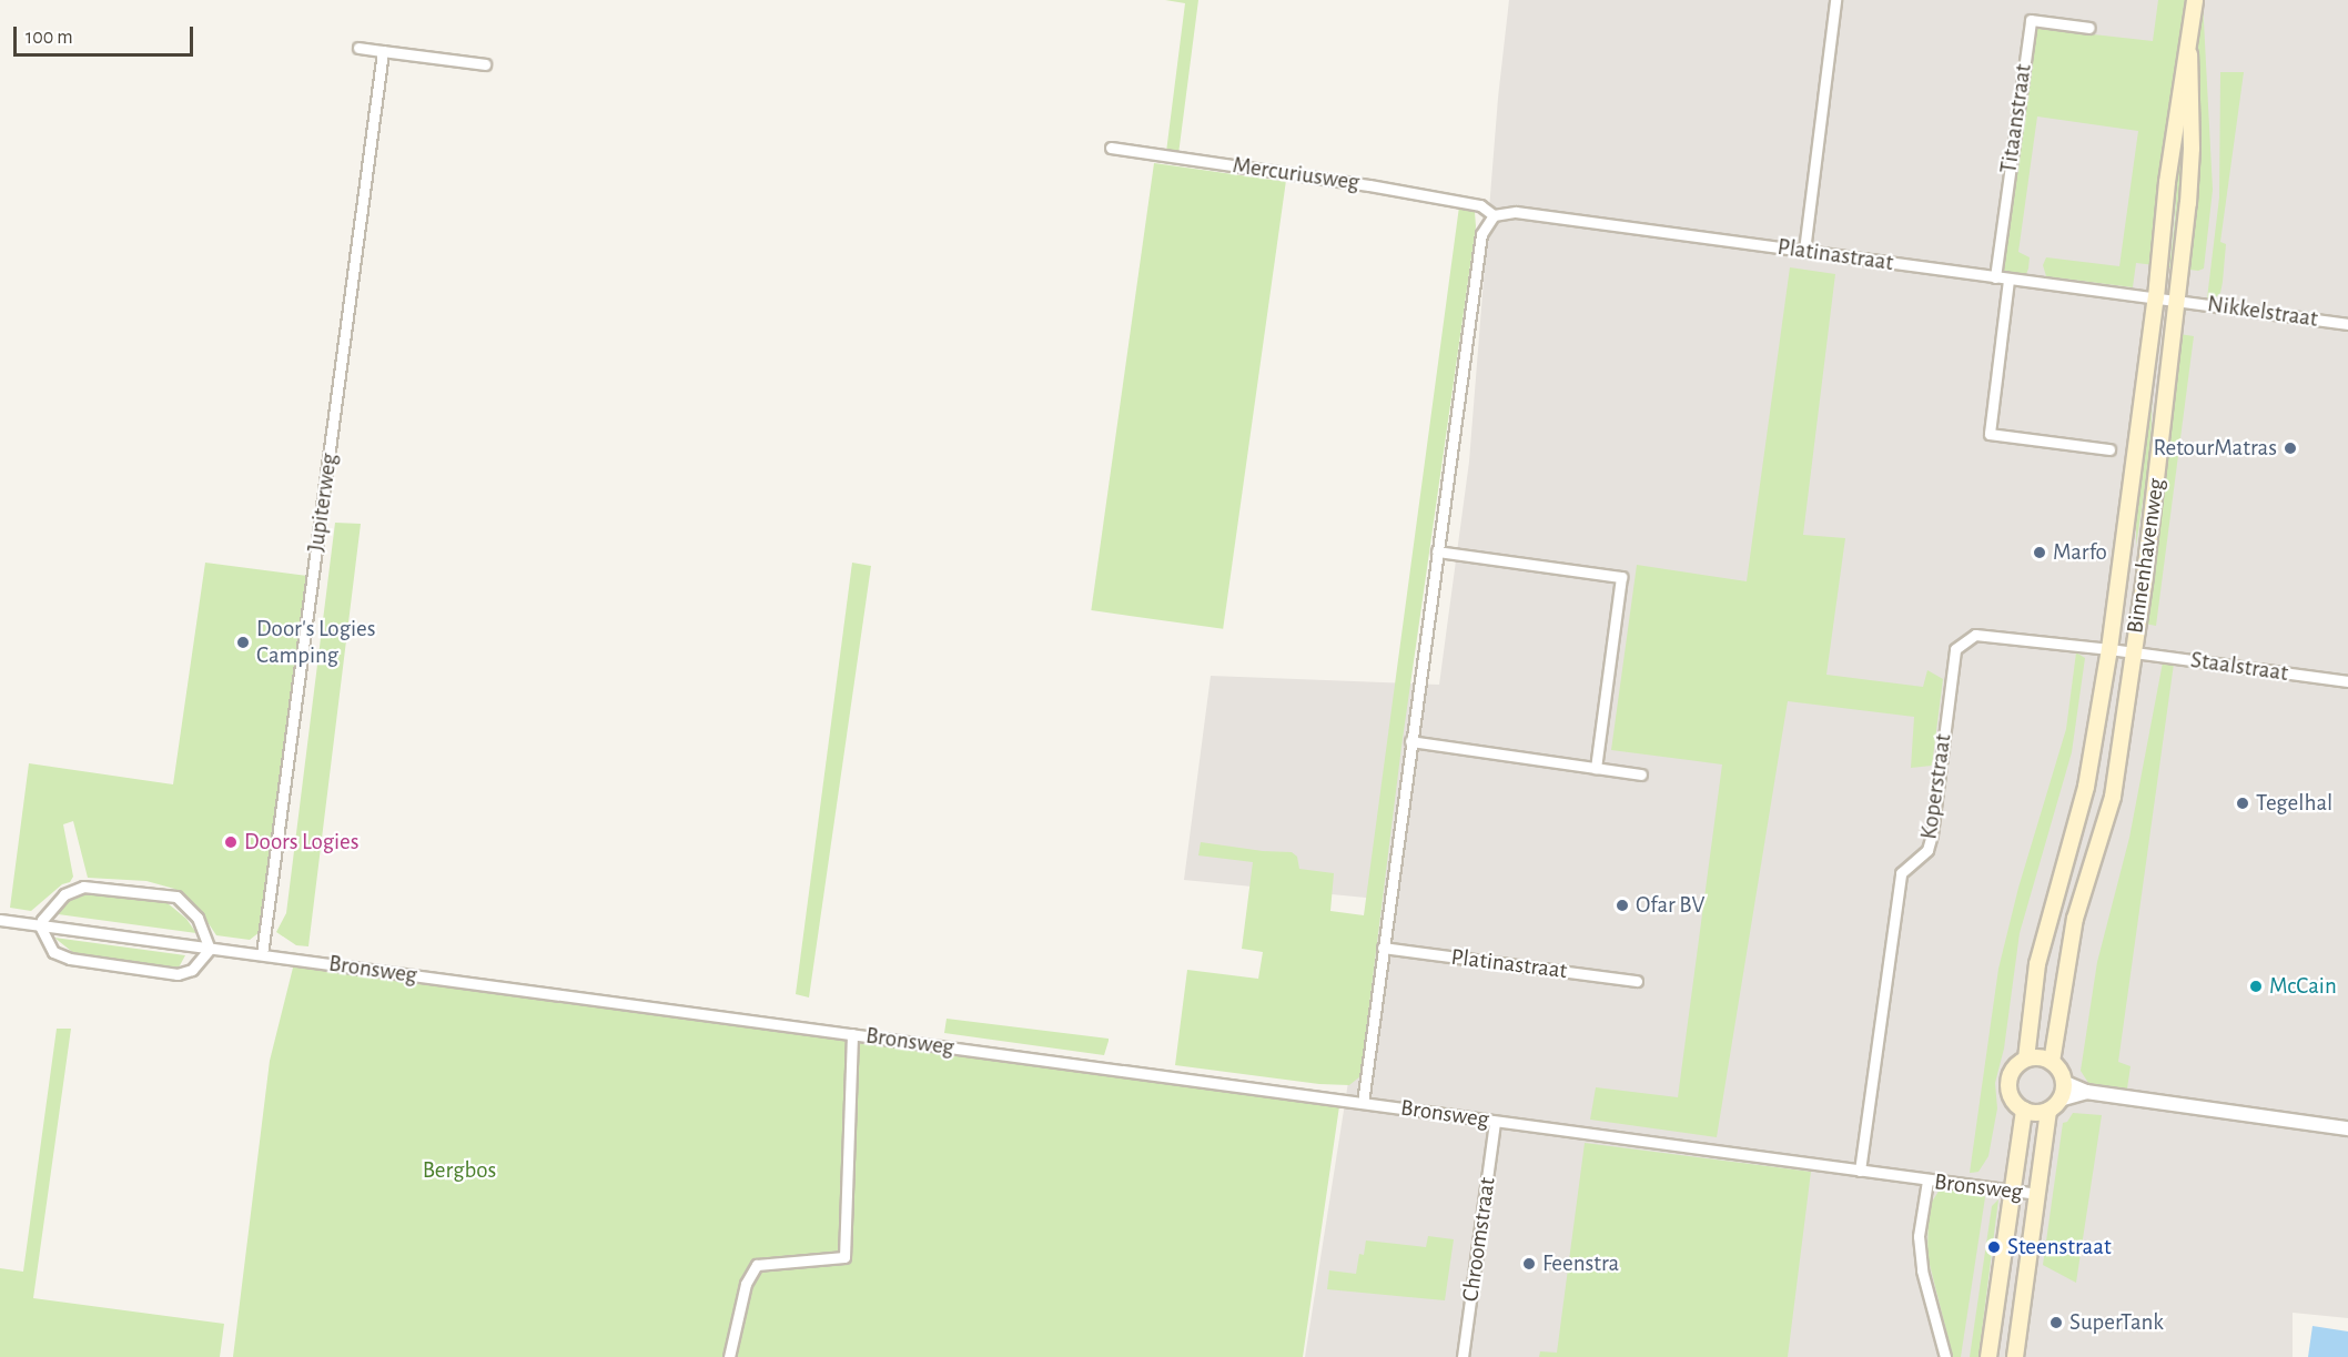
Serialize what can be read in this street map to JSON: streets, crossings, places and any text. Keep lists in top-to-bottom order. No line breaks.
{"streets":{"main road":["Binnenhavenweg"],"street":["Titaanstraat","Mercuriusweg","Platinastraat","Nikkelstraat","Jupiterweg","Staalstraat","Koperstraat","Bronsweg","Chroomstraat"]},"crossings":[["Titaanstraat","Platinastraat"],["Mercuriusweg","Platinastraat"],["Platinastraat","Nikkelstraat"],["Platinastraat","Binnenhavenweg"],["Nikkelstraat","Binnenhavenweg"],["Jupiterweg","Bronsweg"],["Binnenhavenweg","Staalstraat"],["Binnenhavenweg","Koperstraat"],["Staalstraat","Koperstraat"],["Koperstraat","Bronsweg"],["Bronsweg","Chroomstraat"]],"parks":["Bergbos"],"places":["RetourMatras","Marfo","Door's Logies Camping","Tegelhal","Doors Logies","Ofar BV","McCain","Steenstraat","Feenstra","SuperTank"],"scale_bar":"100 m"}
